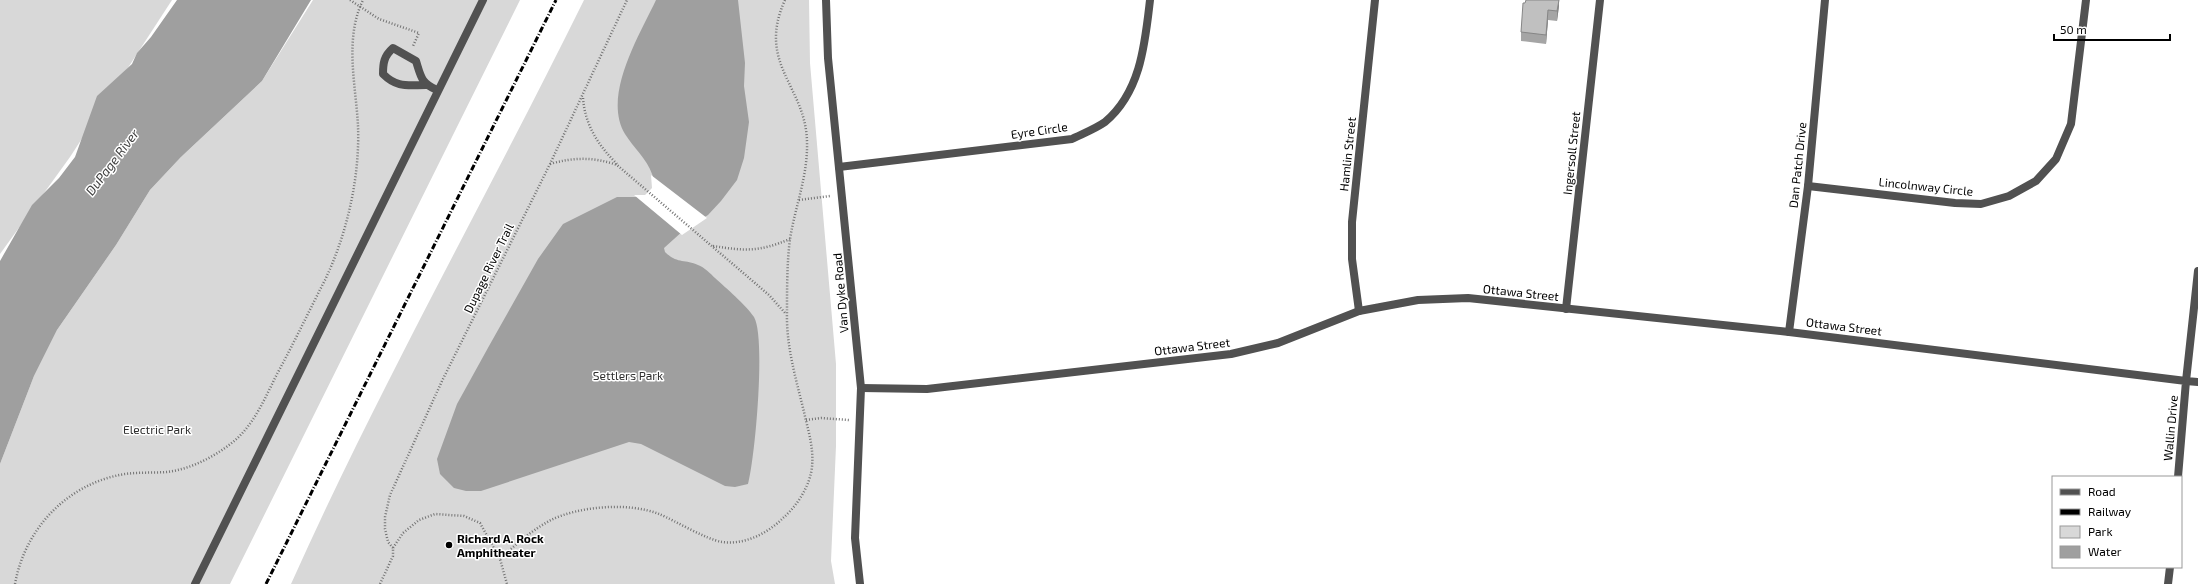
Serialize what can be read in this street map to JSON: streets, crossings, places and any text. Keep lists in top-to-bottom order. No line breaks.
{"streets":{"street":["Eyre Circle","Ingersoll Street","Hamlin Street","Dan Patch Drive","Lincolnway Circle","Ottawa Street","Van Dyke Road","Wallin Drive"],"path":["Dupage River Trail"]},"crossings":[["Eyre Circle","Van Dyke Road"],["Ingersoll Street","Ottawa Street"],["Hamlin Street","Ottawa Street"],["Dan Patch Drive","Lincolnway Circle"],["Dan Patch Drive","Ottawa Street"],["Ottawa Street","Van Dyke Road"],["Ottawa Street","Wallin Drive"]],"water":["DuPage River"],"parks":["Settlers Park","Electric Park"],"places":["Richard A. Rock Amphitheater"],"legend":["Road","Railway","Park","Water"],"scale_bar":"50 m"}
